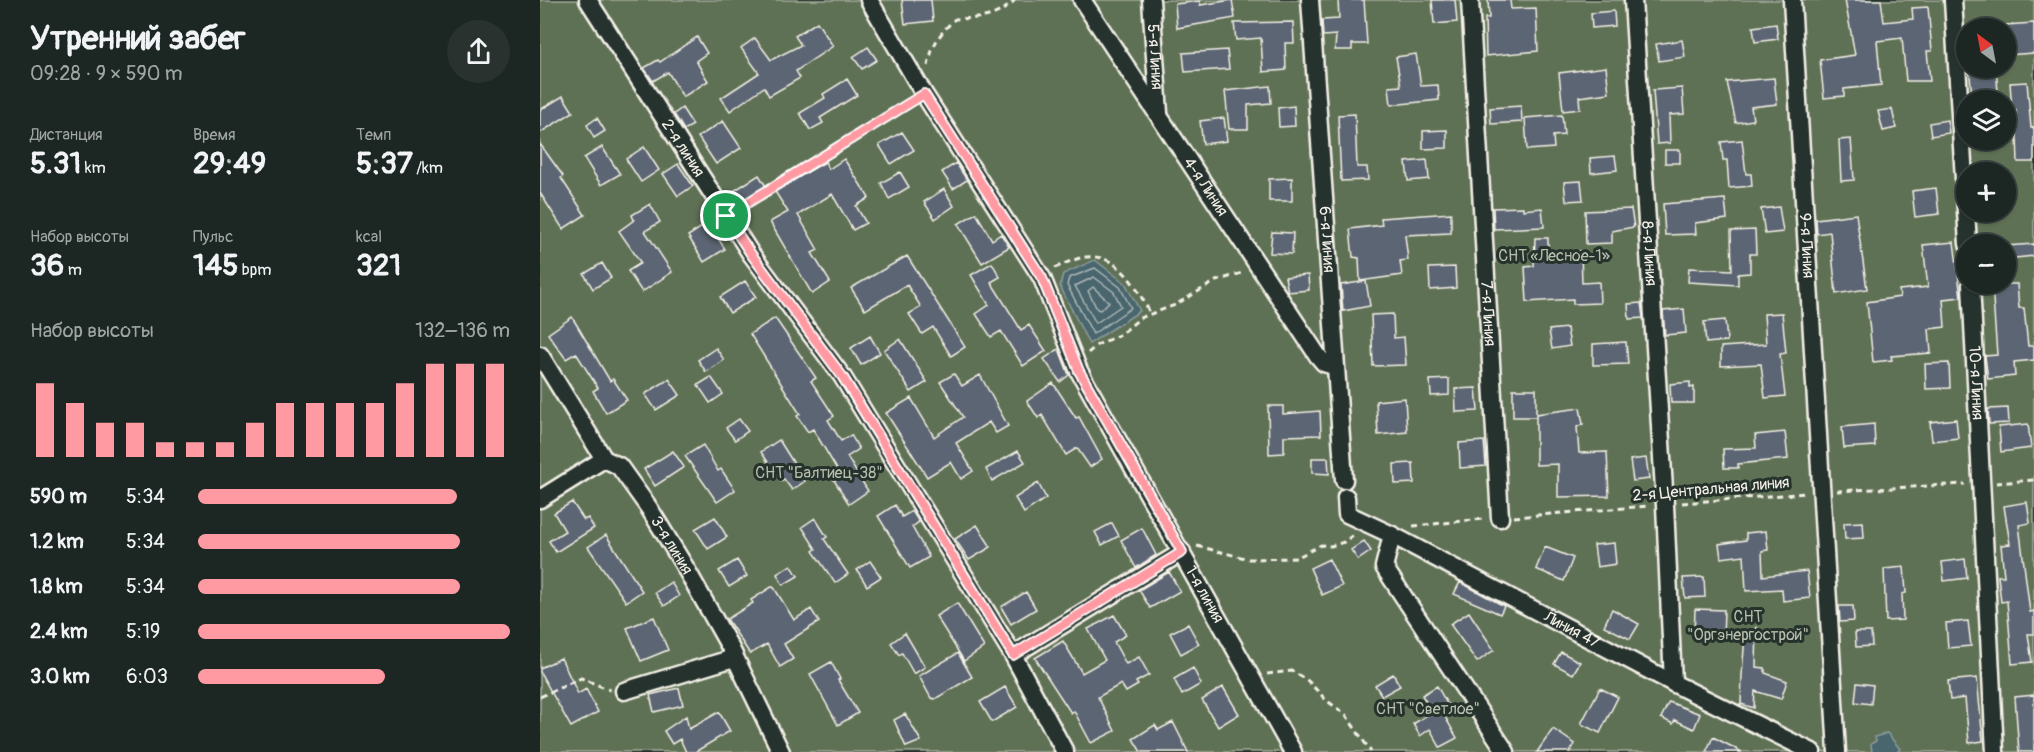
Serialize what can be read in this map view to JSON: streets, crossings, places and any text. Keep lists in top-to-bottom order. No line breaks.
{"streets":{"street":["5-я Линия","2-я линия","4-я Линия","6-я Линия","9-я Линия","8-я Линия","7-я Линия","10-я Линия","3-я линия","1-я линия","Линия 47"],"path":["2-я Центральная линия"]},"crossings":[["5-я Линия","4-я Линия"],["4-я Линия","6-я Линия"],["9-я Линия","2-я Центральная линия"],["8-я Линия","2-я Центральная линия"],["8-я Линия","Линия 47"],["7-я Линия","2-я Центральная линия"],["10-я Линия","2-я Центральная линия"],["2-я Центральная линия","Линия 47"]],"parks":["СНТ «Лесное-1»","СНТ \"Балтиец-38\"","СНТ \"Оргэнергострой\"","СНТ \"Светлое\""],"north":"top left","page":{"heading":["Утренний забег","09:28 · 9 × 590 m"],"map_buttons":["+","−"],"stats":[["Дистанция","5.31 km"],["Время","29:49"],["Темп","5:37 /km"],["Набор высоты","36 m"],["Пульс","145 bpm"],["kcal","321"]],"chart":["Набор высоты","132–136 m"],"list":[{"name":"590 m","note":"5:34"},{"name":"1.2 km","note":"5:34"},{"name":"1.8 km","note":"5:34"},{"name":"2.4 km","note":"5:19"},{"name":"3.0 km","note":"6:03"}]}}
